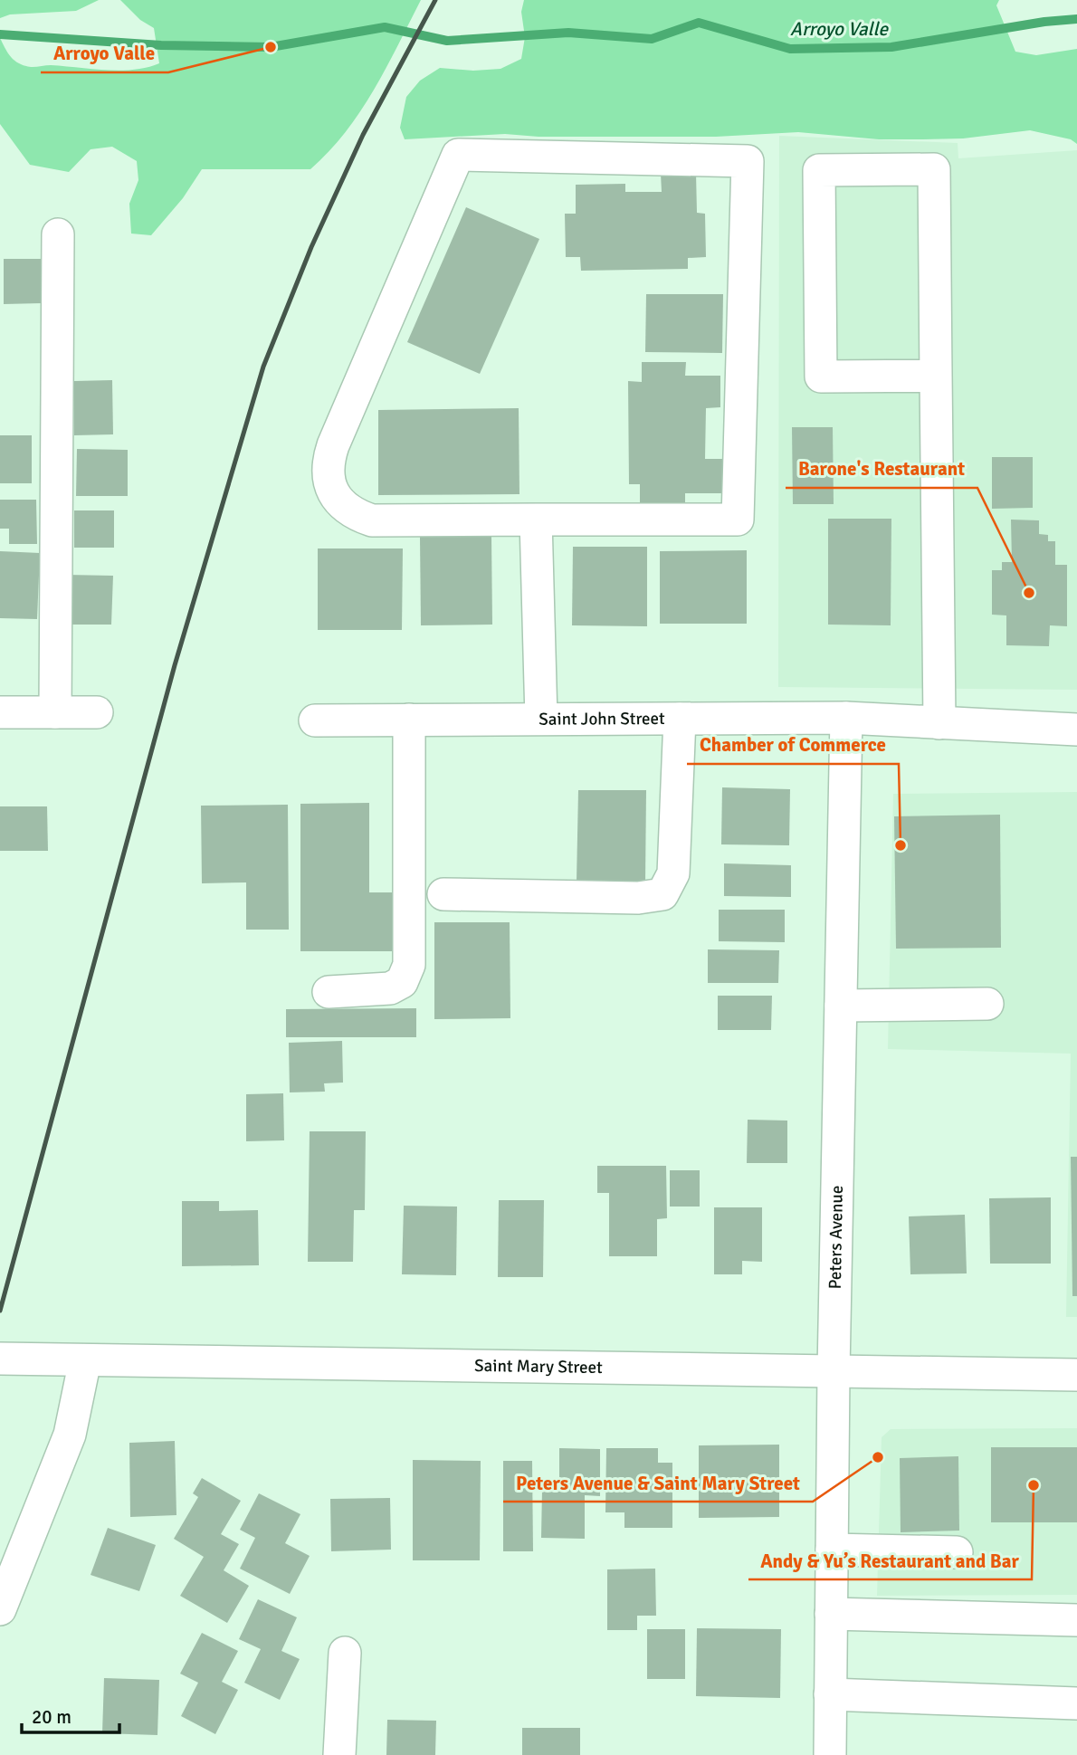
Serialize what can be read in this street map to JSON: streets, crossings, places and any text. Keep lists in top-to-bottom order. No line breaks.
{"streets":{"street":["Saint John Street","Peters Avenue","Saint Mary Street"]},"crossings":[["Saint John Street","Peters Avenue"],["Peters Avenue","Saint Mary Street"]],"water":["Arroyo Valle"],"places":["Arroyo Valle","Barone's Restaurant","Chamber of Commerce","Peters Avenue & Saint Mary Street","Andy & Yu’s Restaurant and Bar"],"scale_bar":"20 m"}
